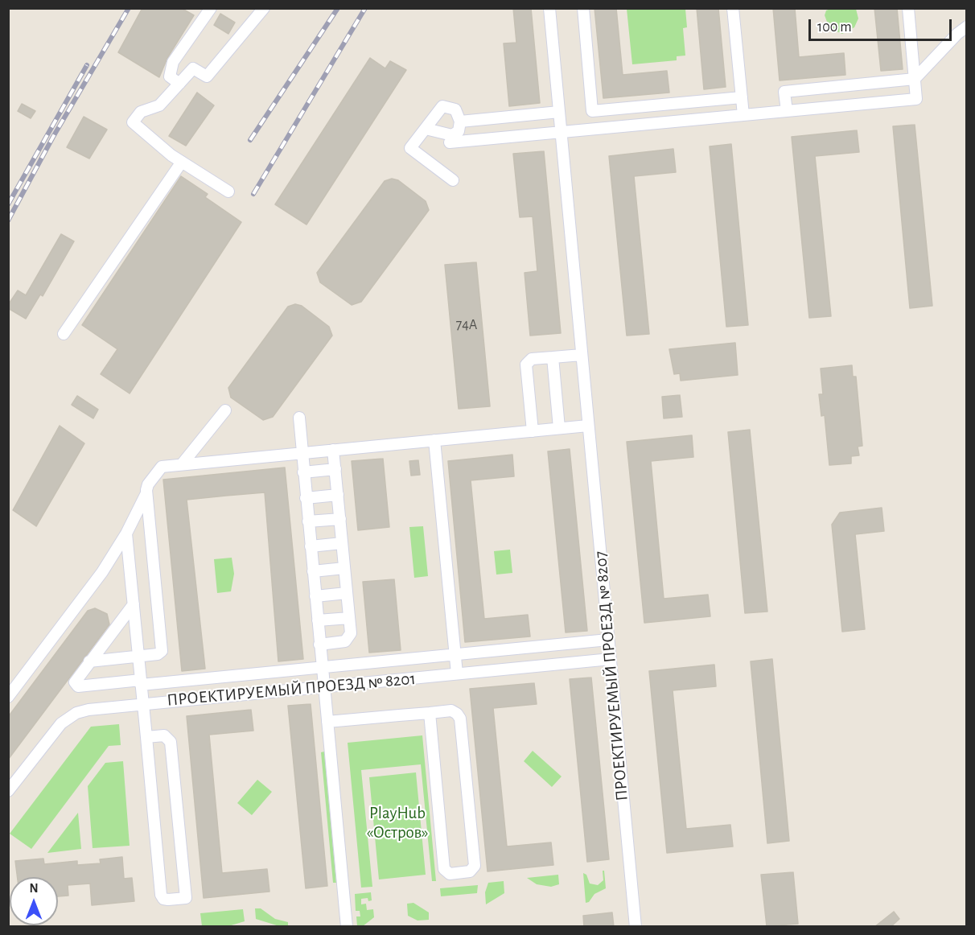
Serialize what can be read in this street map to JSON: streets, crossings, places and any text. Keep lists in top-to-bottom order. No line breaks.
{"streets":{"street":["ПРОЕКТИРУЕМЫЙ ПРОЕЗД № 8207","ПРОЕКТИРУЕМЫЙ ПРОЕЗД № 8201"]},"crossings":[["ПРОЕКТИРУЕМЫЙ ПРОЕЗД № 8207","ПРОЕКТИРУЕМЫЙ ПРОЕЗД № 8201"]],"parks":["PlayHub «Остров»"],"house_numbers":["74А"],"scale_bar":"100 m","north":"top"}
